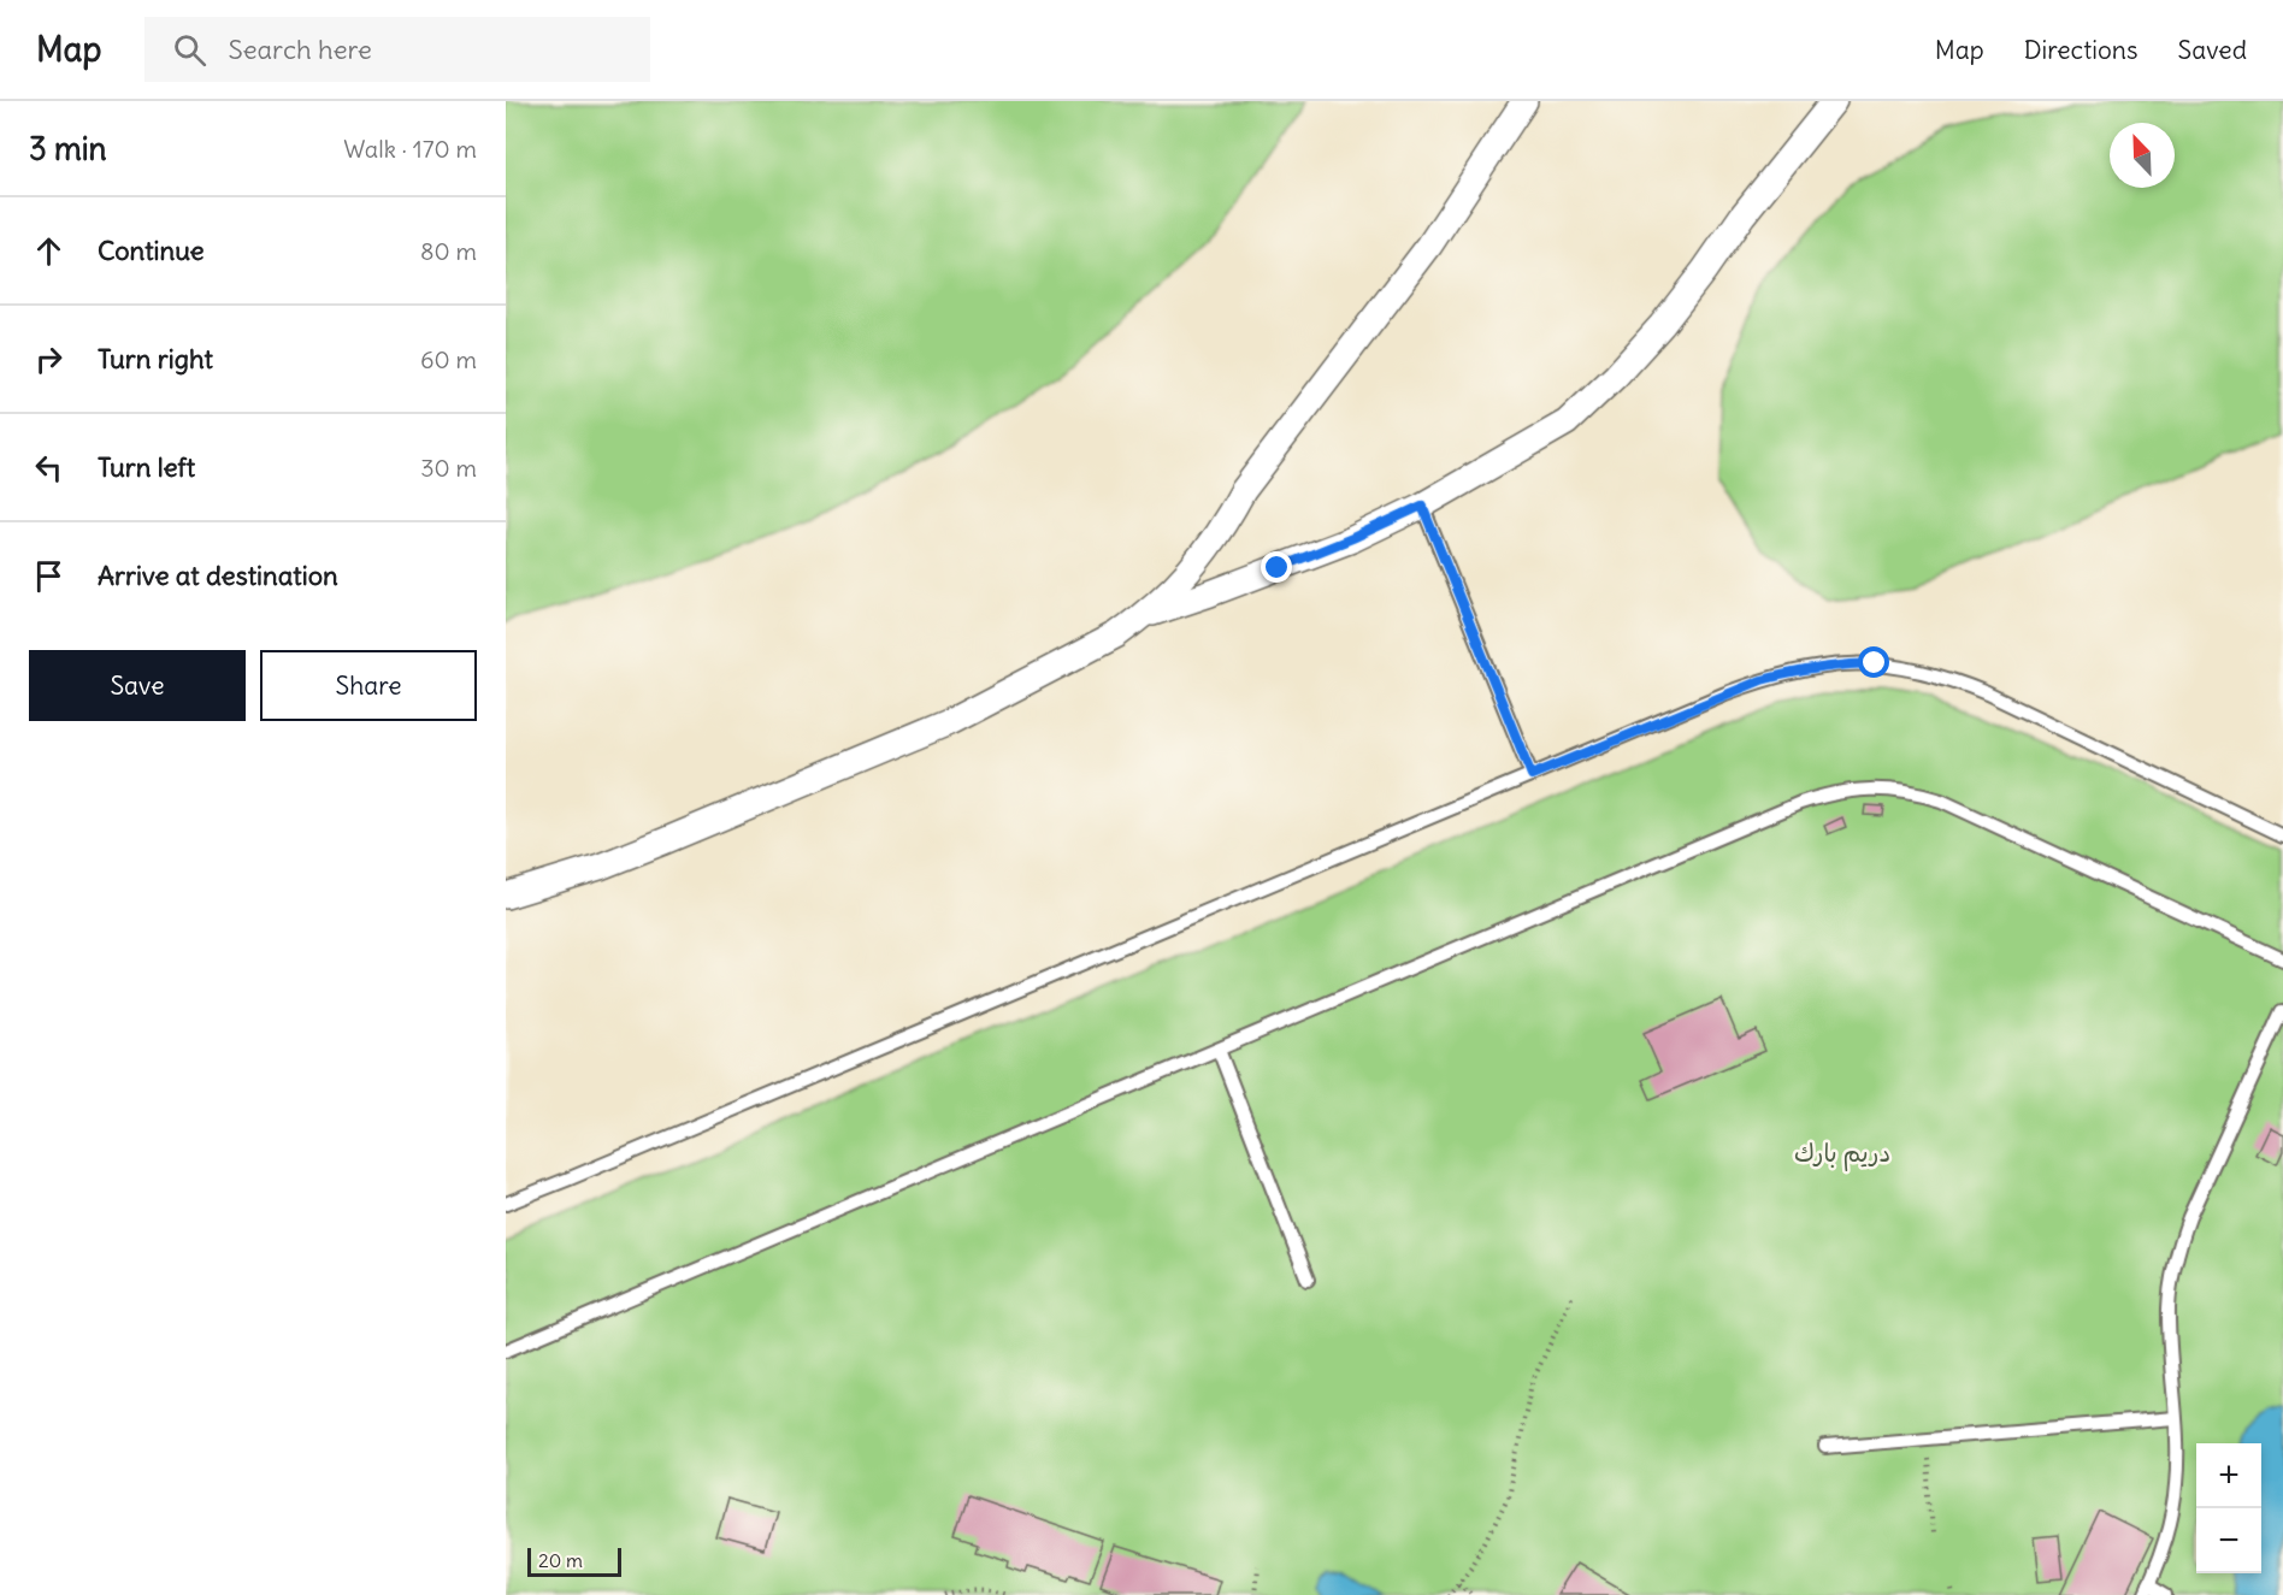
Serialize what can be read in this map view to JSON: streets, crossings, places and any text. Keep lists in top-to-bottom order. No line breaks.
{"parks":["دريم بارك"],"scale_bar":"20 m","north":"top left","page":{"header":"Map","search":"Search here","nav":["Map","Directions","Saved"],"heading":["3 min","Walk · 170 m"],"list":[["Continue","80 m"],["Turn right","60 m"],["Turn left","30 m"],"Arrive at destination"],"buttons":["Save","Share"],"map_buttons":["+","−"],"scale":"20 m"}}
